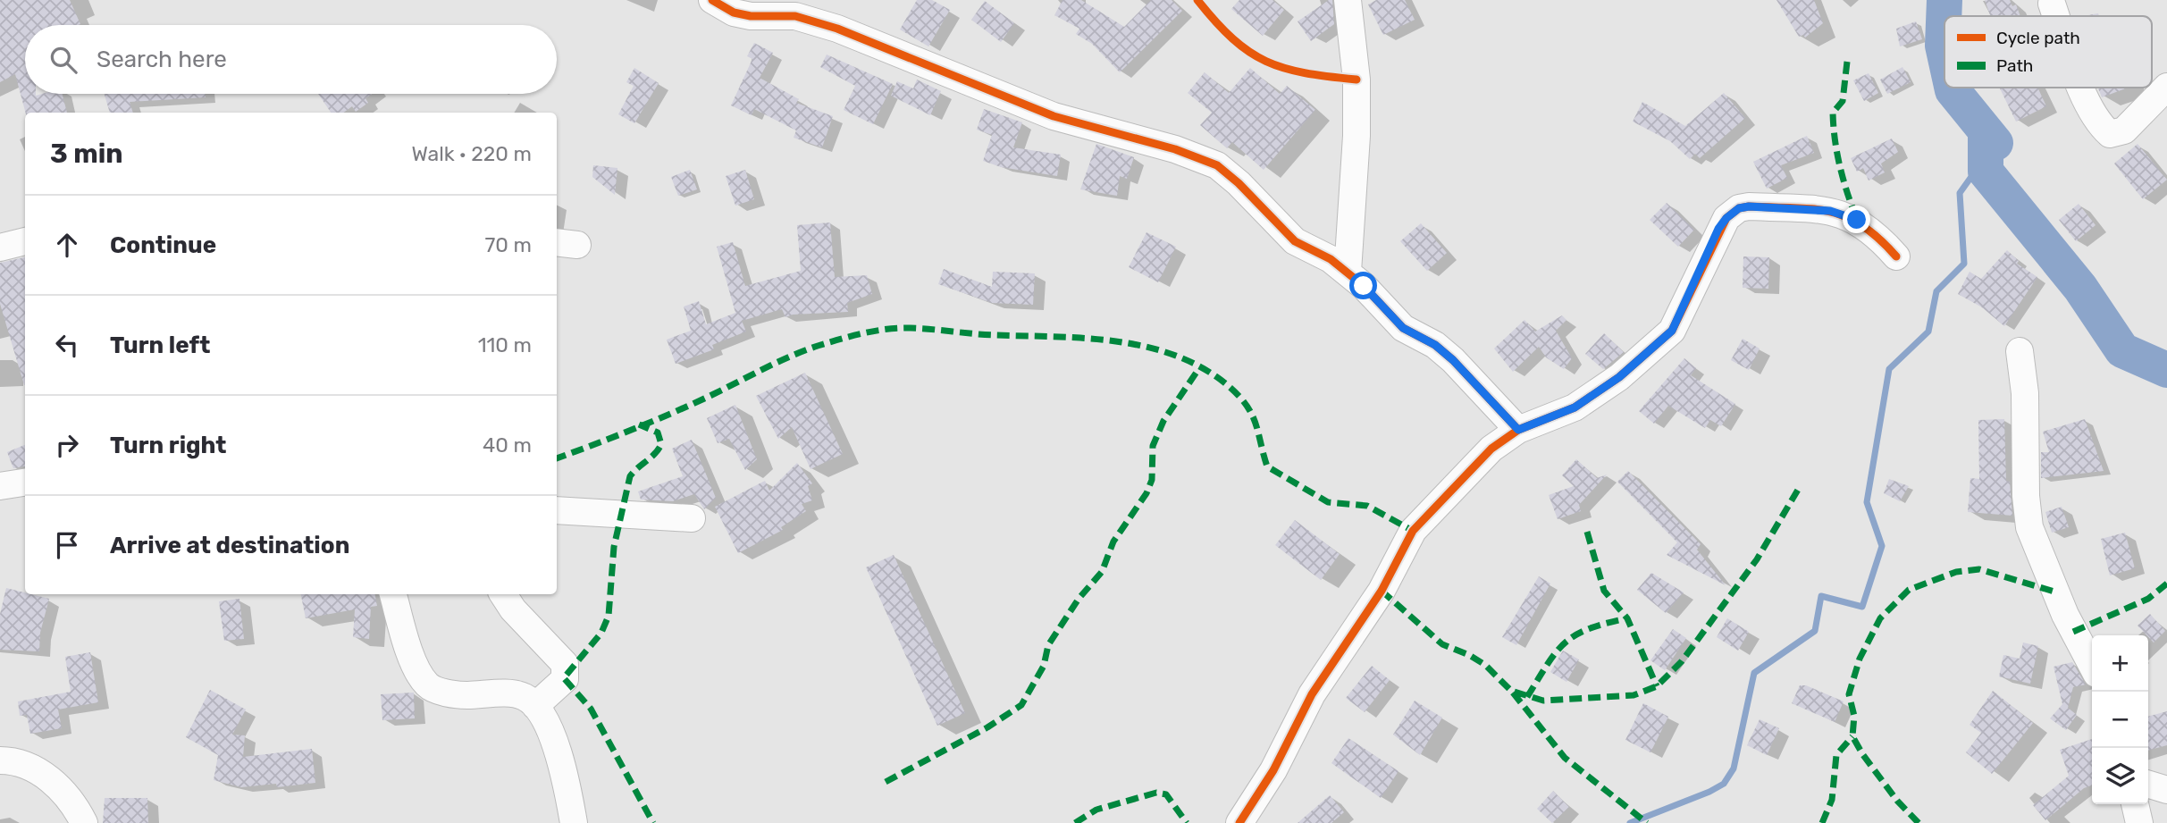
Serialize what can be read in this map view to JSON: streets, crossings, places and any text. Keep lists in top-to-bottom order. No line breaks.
{"legend":["Cycle path","Path"],"page":{"search":"Search here","heading":["3 min","Walk · 220 m"],"list":[["Continue","70 m"],["Turn left","110 m"],["Turn right","40 m"],"Arrive at destination"],"map_buttons":["+","−"]}}
